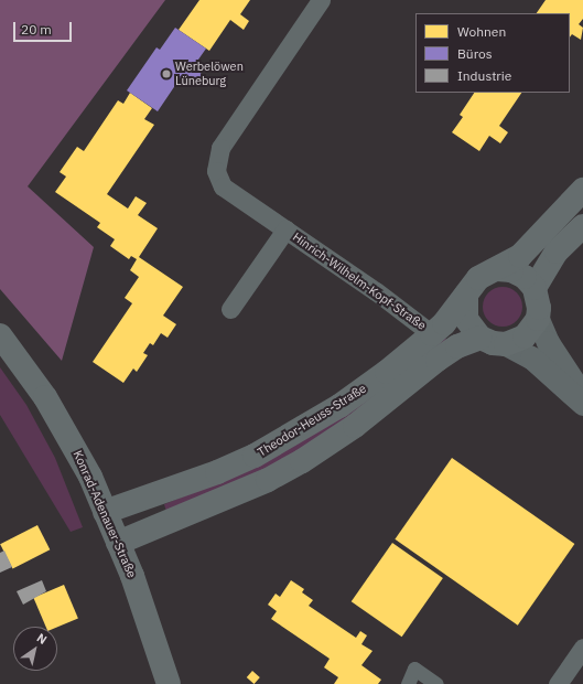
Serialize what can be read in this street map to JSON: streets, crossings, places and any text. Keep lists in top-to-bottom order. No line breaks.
{"streets":{"main road":["Theodor-Heuss-Straße","Konrad-Adenauer-Straße"],"street":["Hinrich-Wilhelm-Kopf-Straße"]},"crossings":[["Hinrich-Wilhelm-Kopf-Straße","Theodor-Heuss-Straße"],["Theodor-Heuss-Straße","Konrad-Adenauer-Straße"]],"places":["Werbelöwen Lüneburg"],"legend":["Wohnen","Büros","Industrie"],"scale_bar":"20 m","north":"top right"}
